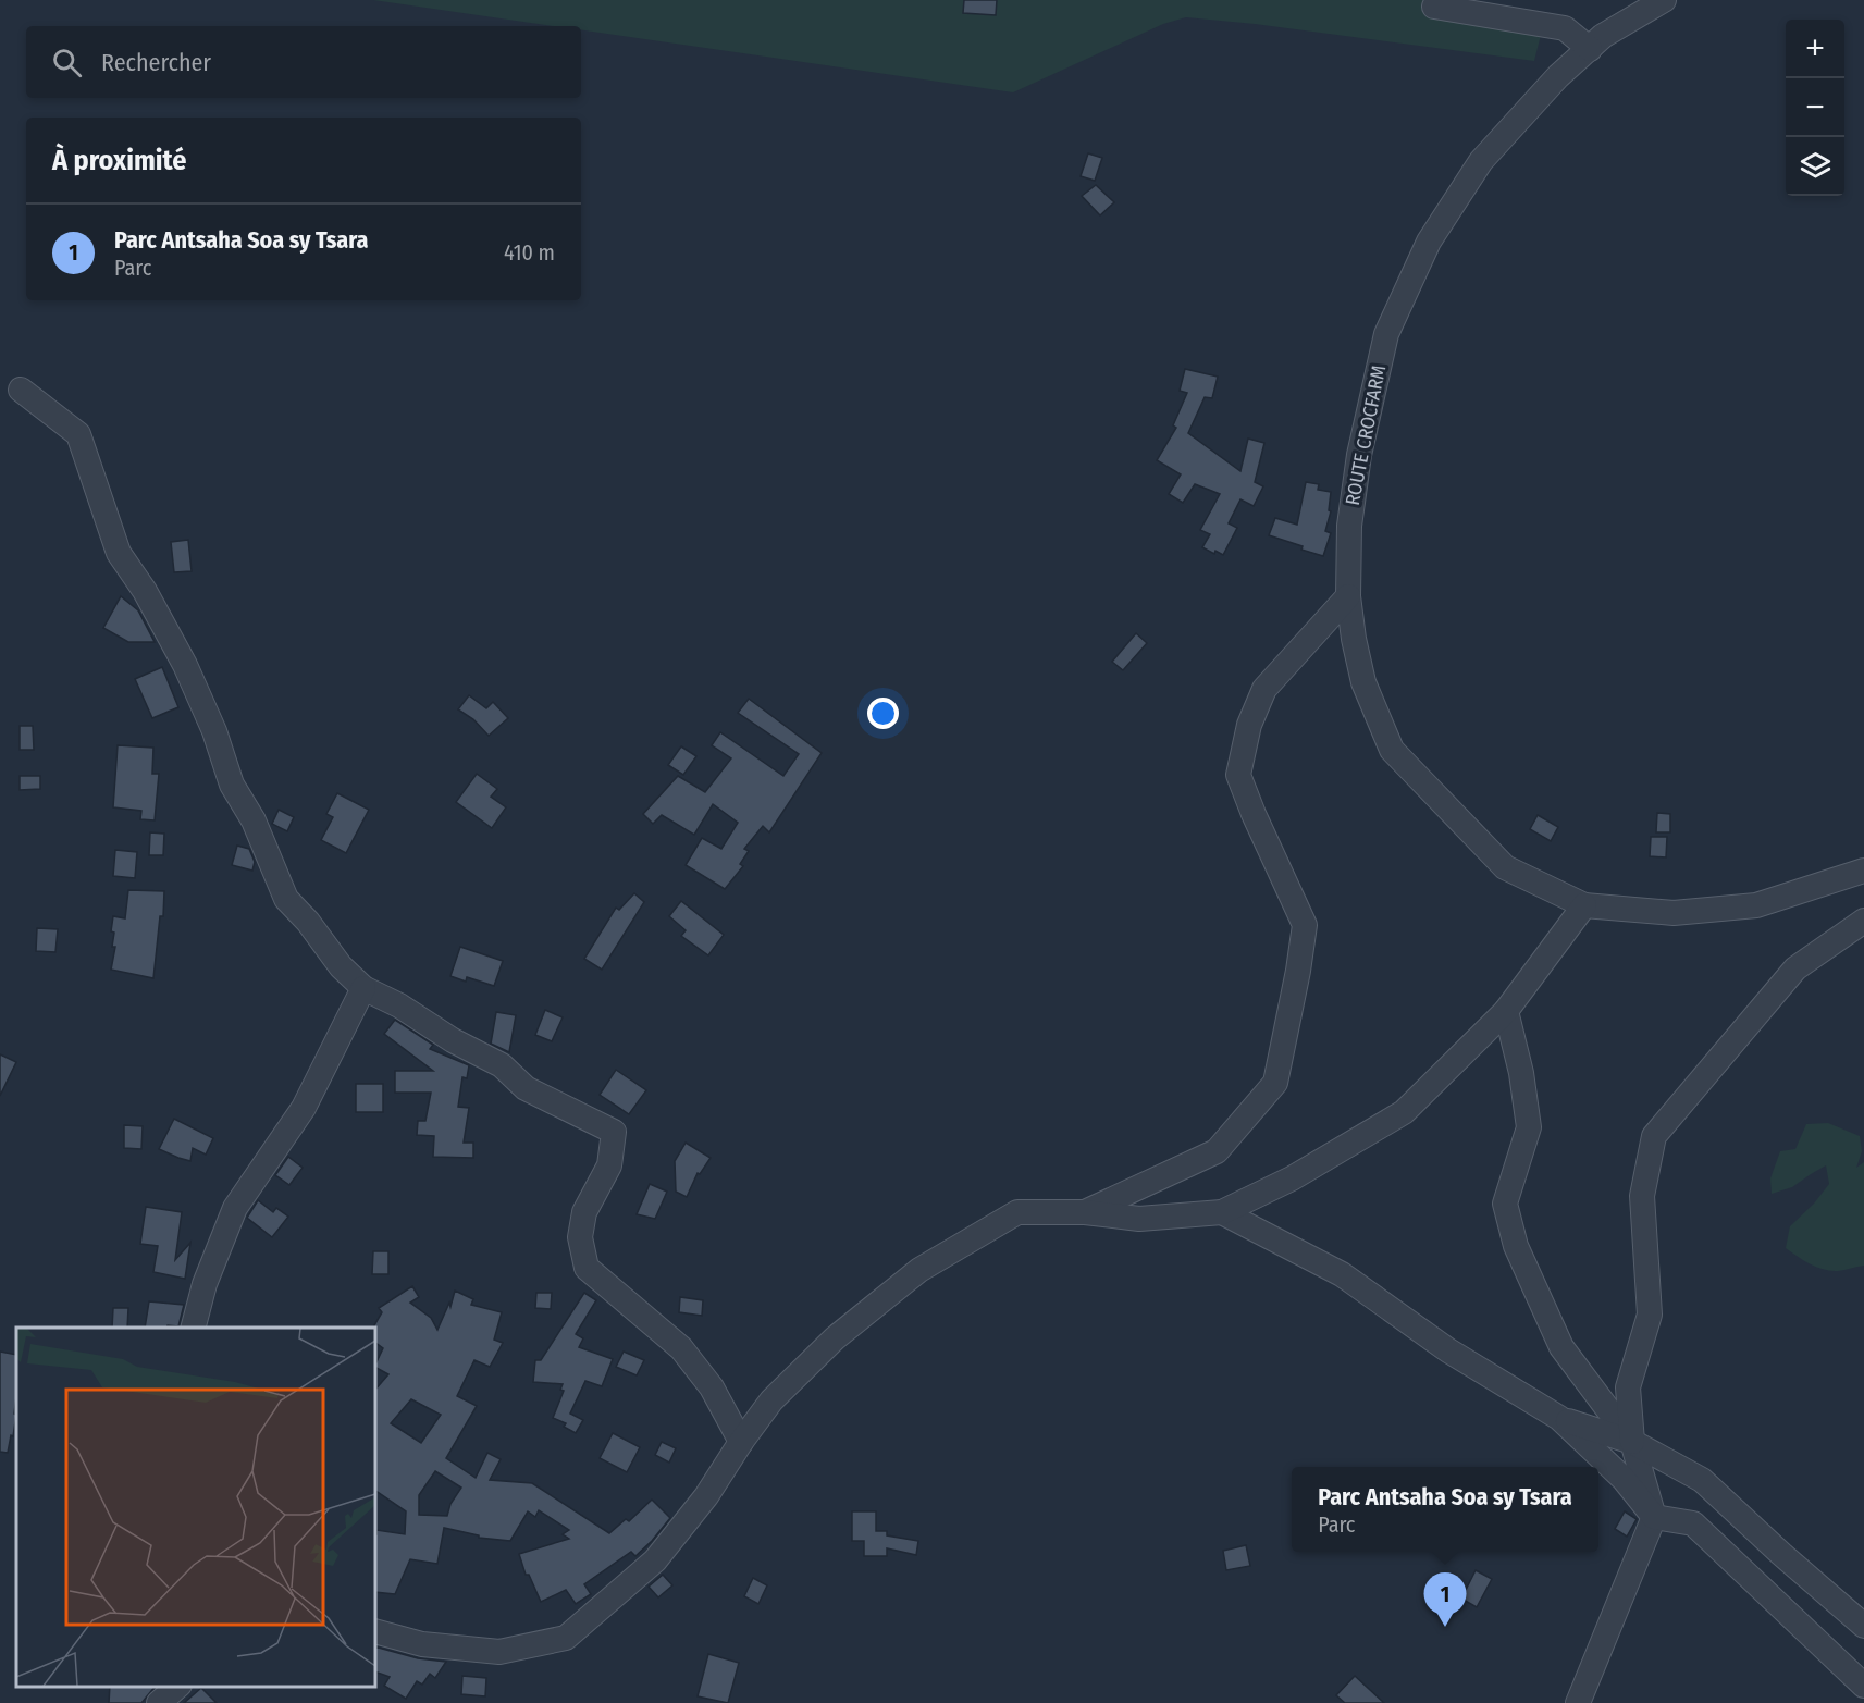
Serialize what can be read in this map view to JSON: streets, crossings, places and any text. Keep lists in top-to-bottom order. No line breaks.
{"streets":{"street":["ROUTE CROCFARM"]},"page":{"map_buttons":["+","−"],"search":"Rechercher","heading":"À proximité","list":[{"mark":"1","name":"Parc Antsaha Soa sy Tsara","note":"Parc","value":"410 m"}],"popup":["Parc Antsaha Soa sy Tsara","Parc"],"pins":"1"}}
